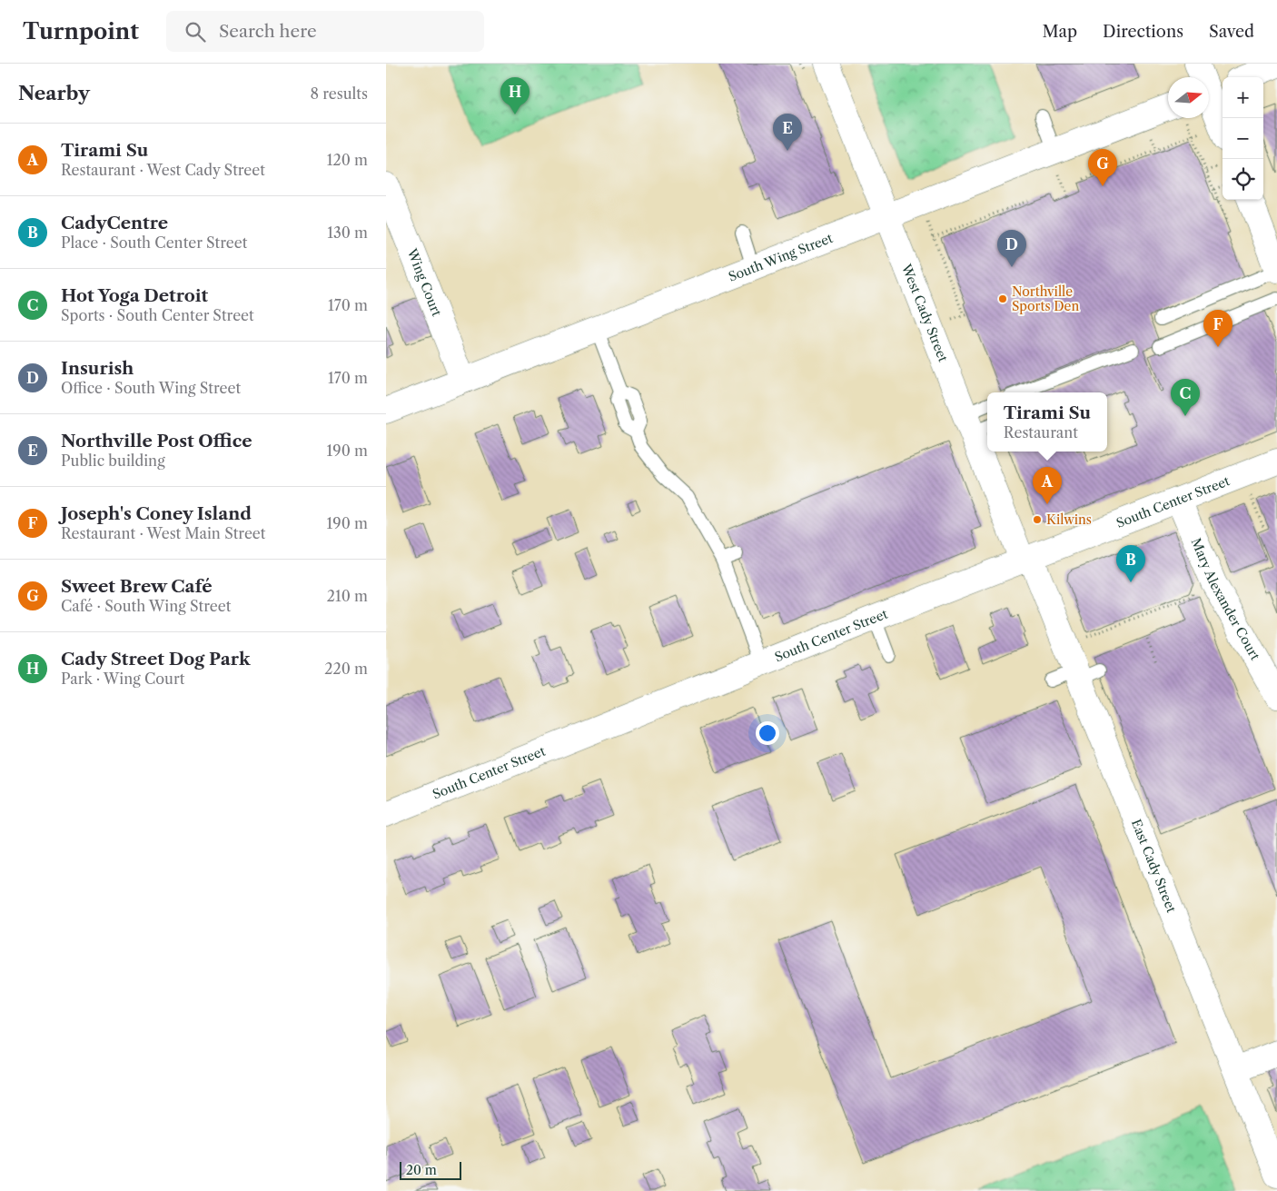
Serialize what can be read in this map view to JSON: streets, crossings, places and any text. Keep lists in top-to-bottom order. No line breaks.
{"streets":{"street":["South Wing Street","Wing Court","West Cady Street","South Center Street","Mary Alexander Court","East Cady Street"]},"crossings":[["South Wing Street","Wing Court"],["South Wing Street","West Cady Street"],["West Cady Street","South Center Street"],["West Cady Street","East Cady Street"],["South Center Street","Mary Alexander Court"],["South Center Street","East Cady Street"]],"places":["Northville Sports Den","Kilwins"],"scale_bar":"20 m","north":"right","page":{"header":"Turnpoint","search":"Search here","nav":["Map","Directions","Saved"],"heading":["Nearby","8 results"],"map_buttons":["+","−"],"pins":["H","E","G","D","F","C","A","B"],"list":[{"mark":"A","name":"Tirami Su","note":"Restaurant · West Cady Street","value":"120 m"},{"mark":"B","name":"CadyCentre","note":"Place · South Center Street","value":"130 m"},{"mark":"C","name":"Hot Yoga Detroit","note":"Sports · South Center Street","value":"170 m"},{"mark":"D","name":"Insurish","note":"Office · South Wing Street","value":"170 m"},{"mark":"E","name":"Northville Post Office","note":"Public building","value":"190 m"},{"mark":"F","name":"Joseph's Coney Island","note":"Restaurant · West Main Street","value":"190 m"},{"mark":"G","name":"Sweet Brew Café","note":"Café · South Wing Street","value":"210 m"},{"mark":"H","name":"Cady Street Dog Park","note":"Park · Wing Court","value":"220 m"}],"popup":["Tirami Su","Restaurant"],"scale":"20 m"}}
